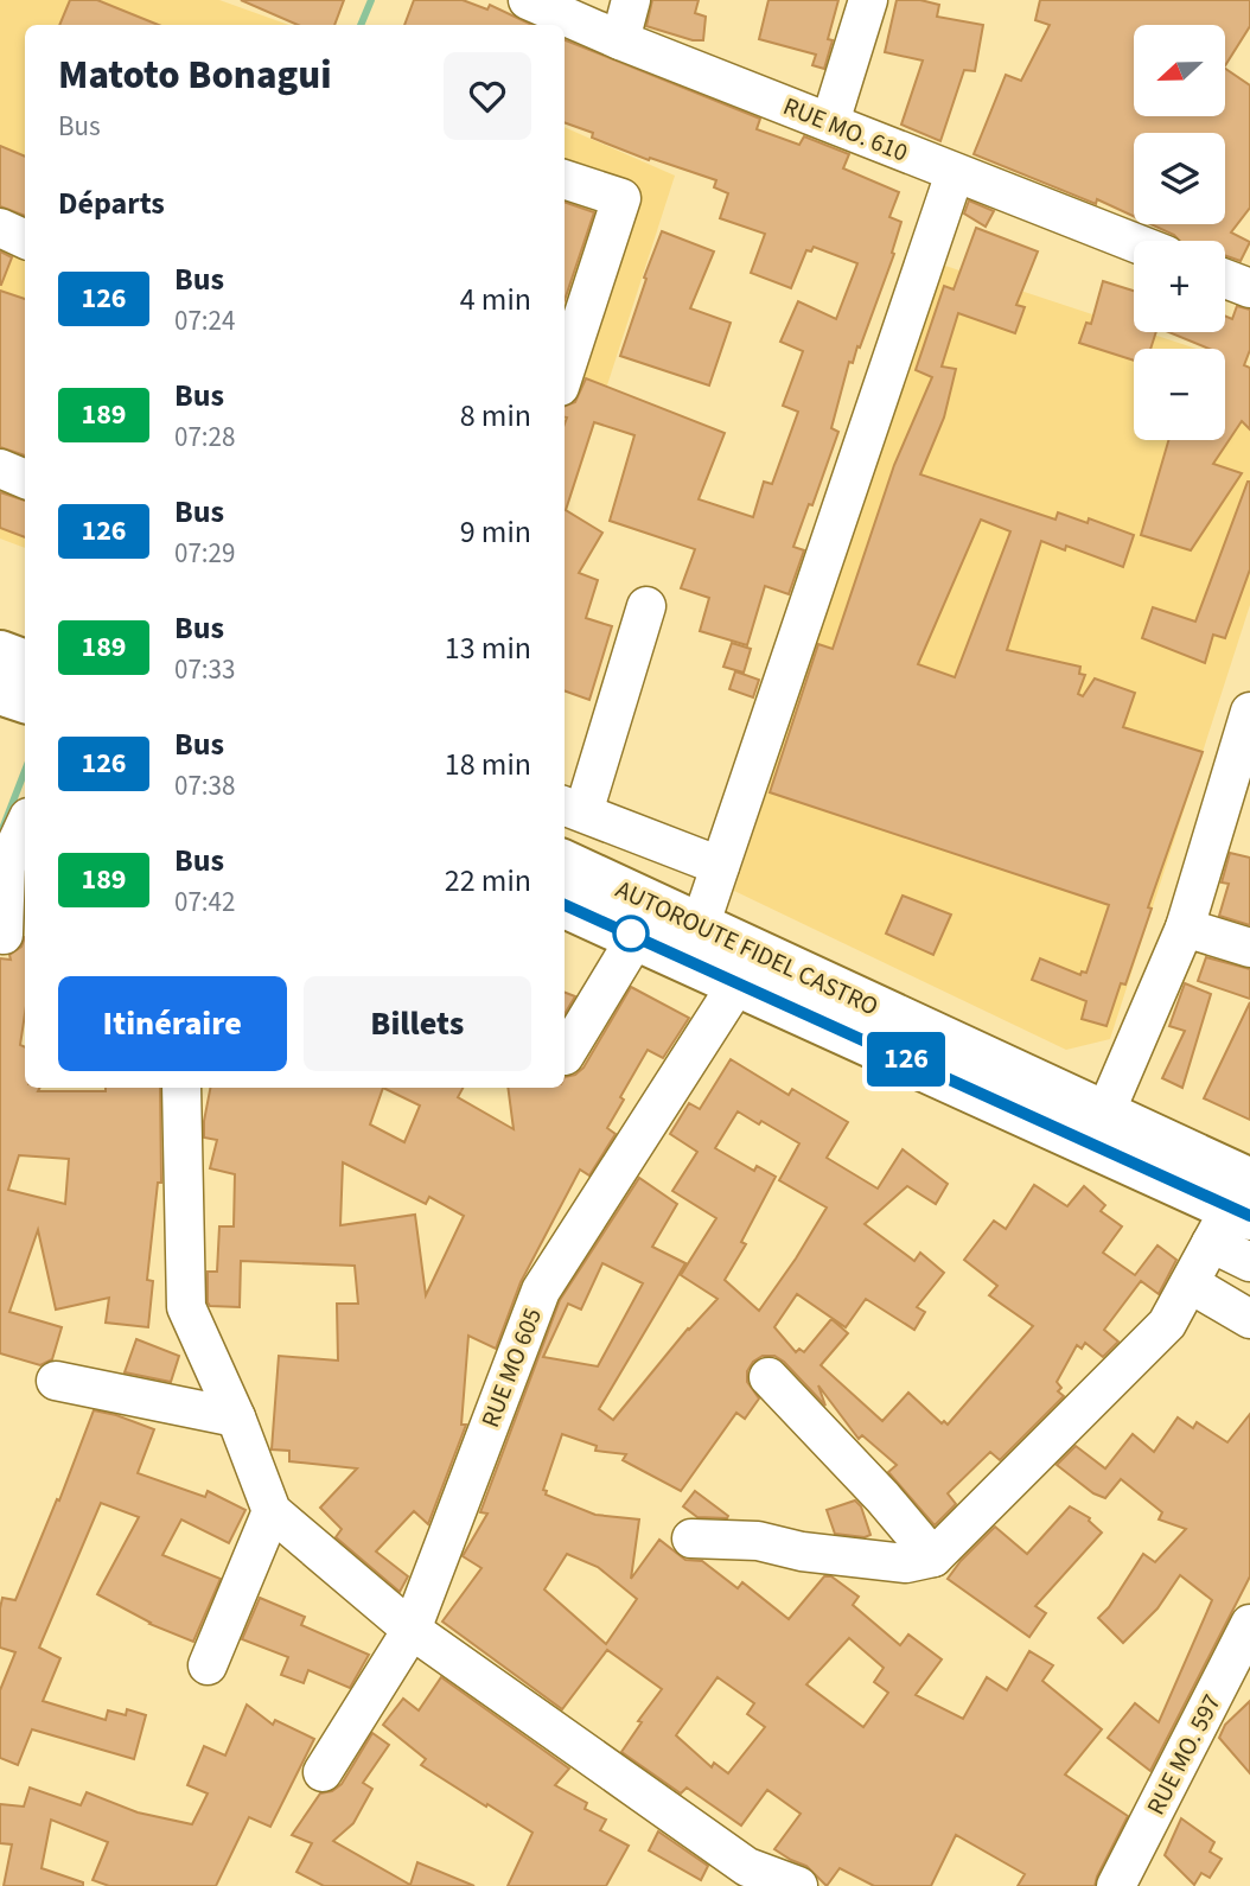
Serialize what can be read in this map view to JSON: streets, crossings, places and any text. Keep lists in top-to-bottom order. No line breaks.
{"streets":{"highway":["AUTOROUTE FIDEL CASTRO"],"street":["RUE MO. 610","RUE MO 605","RUE MO. 597"]},"crossings":[["AUTOROUTE FIDEL CASTRO","RUE MO 605"]],"lines":["bus line 126"],"north":"left","page":{"on_map":"126","map_buttons":["+","−"],"heading":[["Matoto Bonagui","Bus"],"Départs"],"list":[{"mark":"126","name":"Bus","note":"07:24","value":"4 min"},{"mark":"189","name":"Bus","note":"07:28","value":"8 min"},{"mark":"126","name":"Bus","note":"07:29","value":"9 min"},{"mark":"189","name":"Bus","note":"07:33","value":"13 min"},{"mark":"126","name":"Bus","note":"07:38","value":"18 min"},{"mark":"189","name":"Bus","note":"07:42","value":"22 min"}],"buttons":["Itinéraire","Billets"]}}
